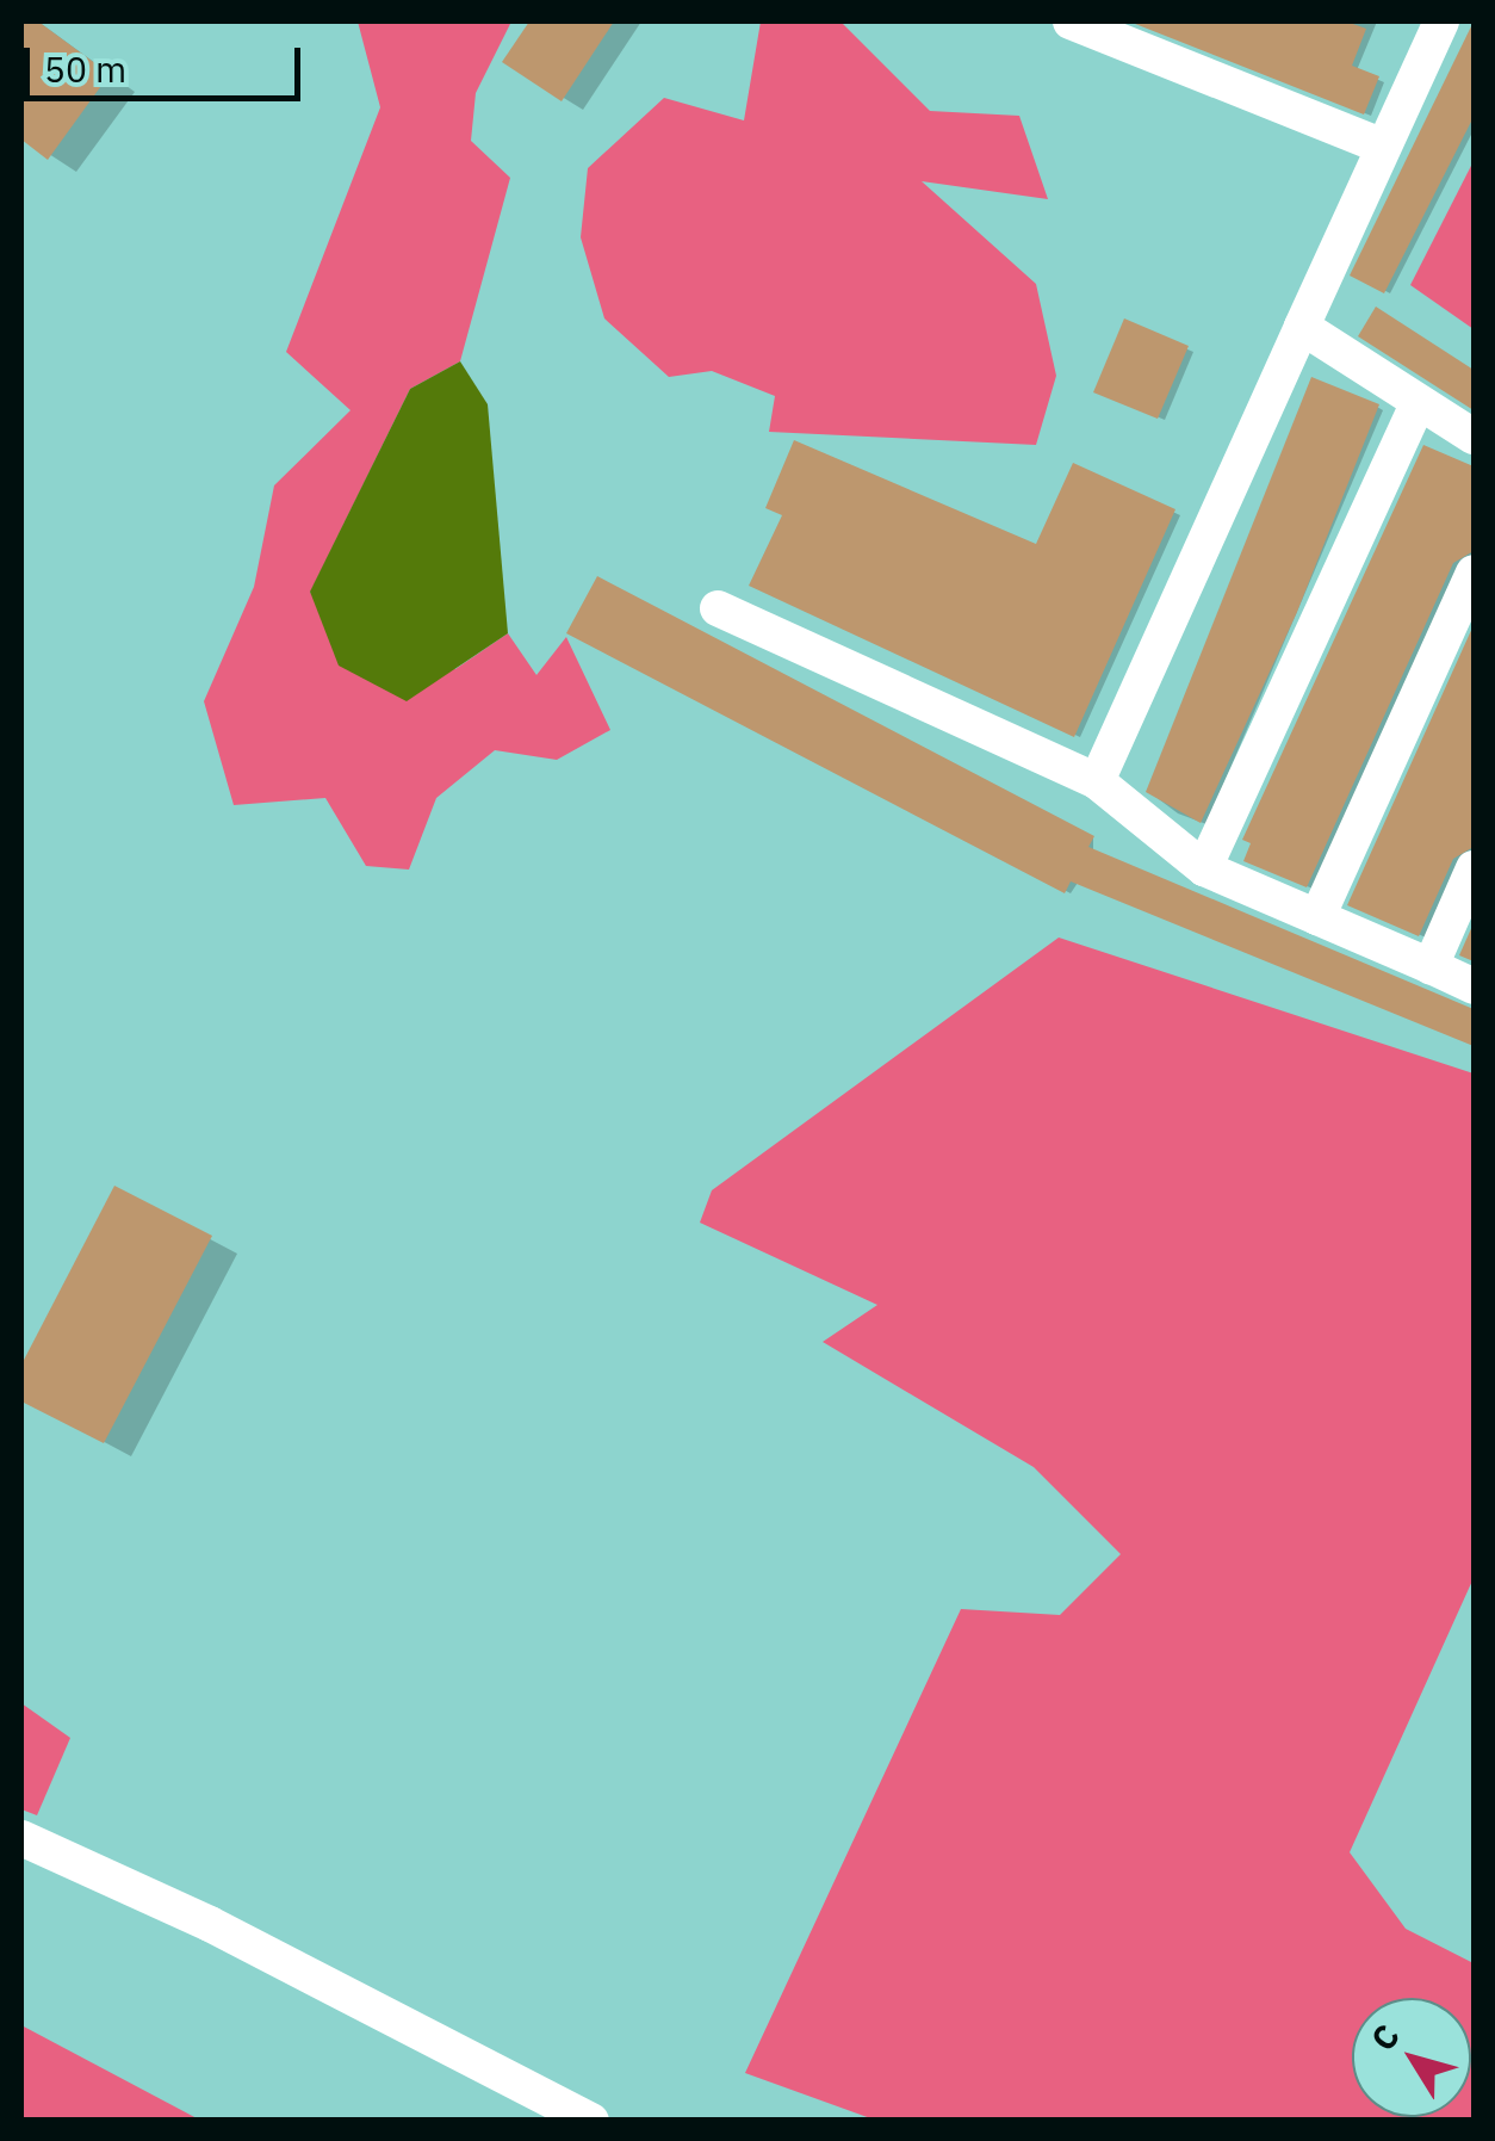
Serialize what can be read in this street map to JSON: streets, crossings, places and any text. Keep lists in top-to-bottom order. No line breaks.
{"scale_bar":"50 m","north":"top left"}
